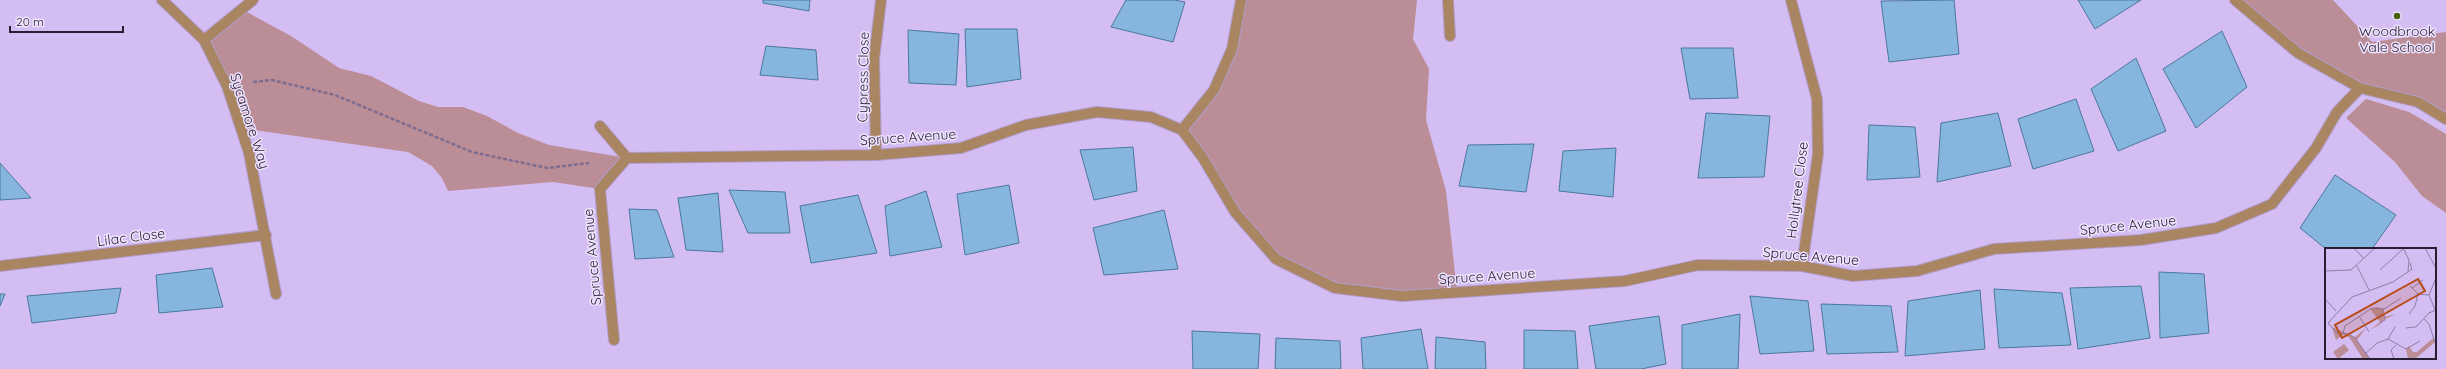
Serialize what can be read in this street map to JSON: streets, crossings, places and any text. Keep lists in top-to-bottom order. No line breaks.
{"streets":{"street":["Cypress Close","Sycamore Way","Spruce Avenue","Hollytree Close","Lilac Close"]},"crossings":[["Cypress Close","Spruce Avenue"],["Sycamore Way","Lilac Close"],["Spruce Avenue","Hollytree Close"]],"places":["Woodbrook Vale School"],"scale_bar":"20 m"}
